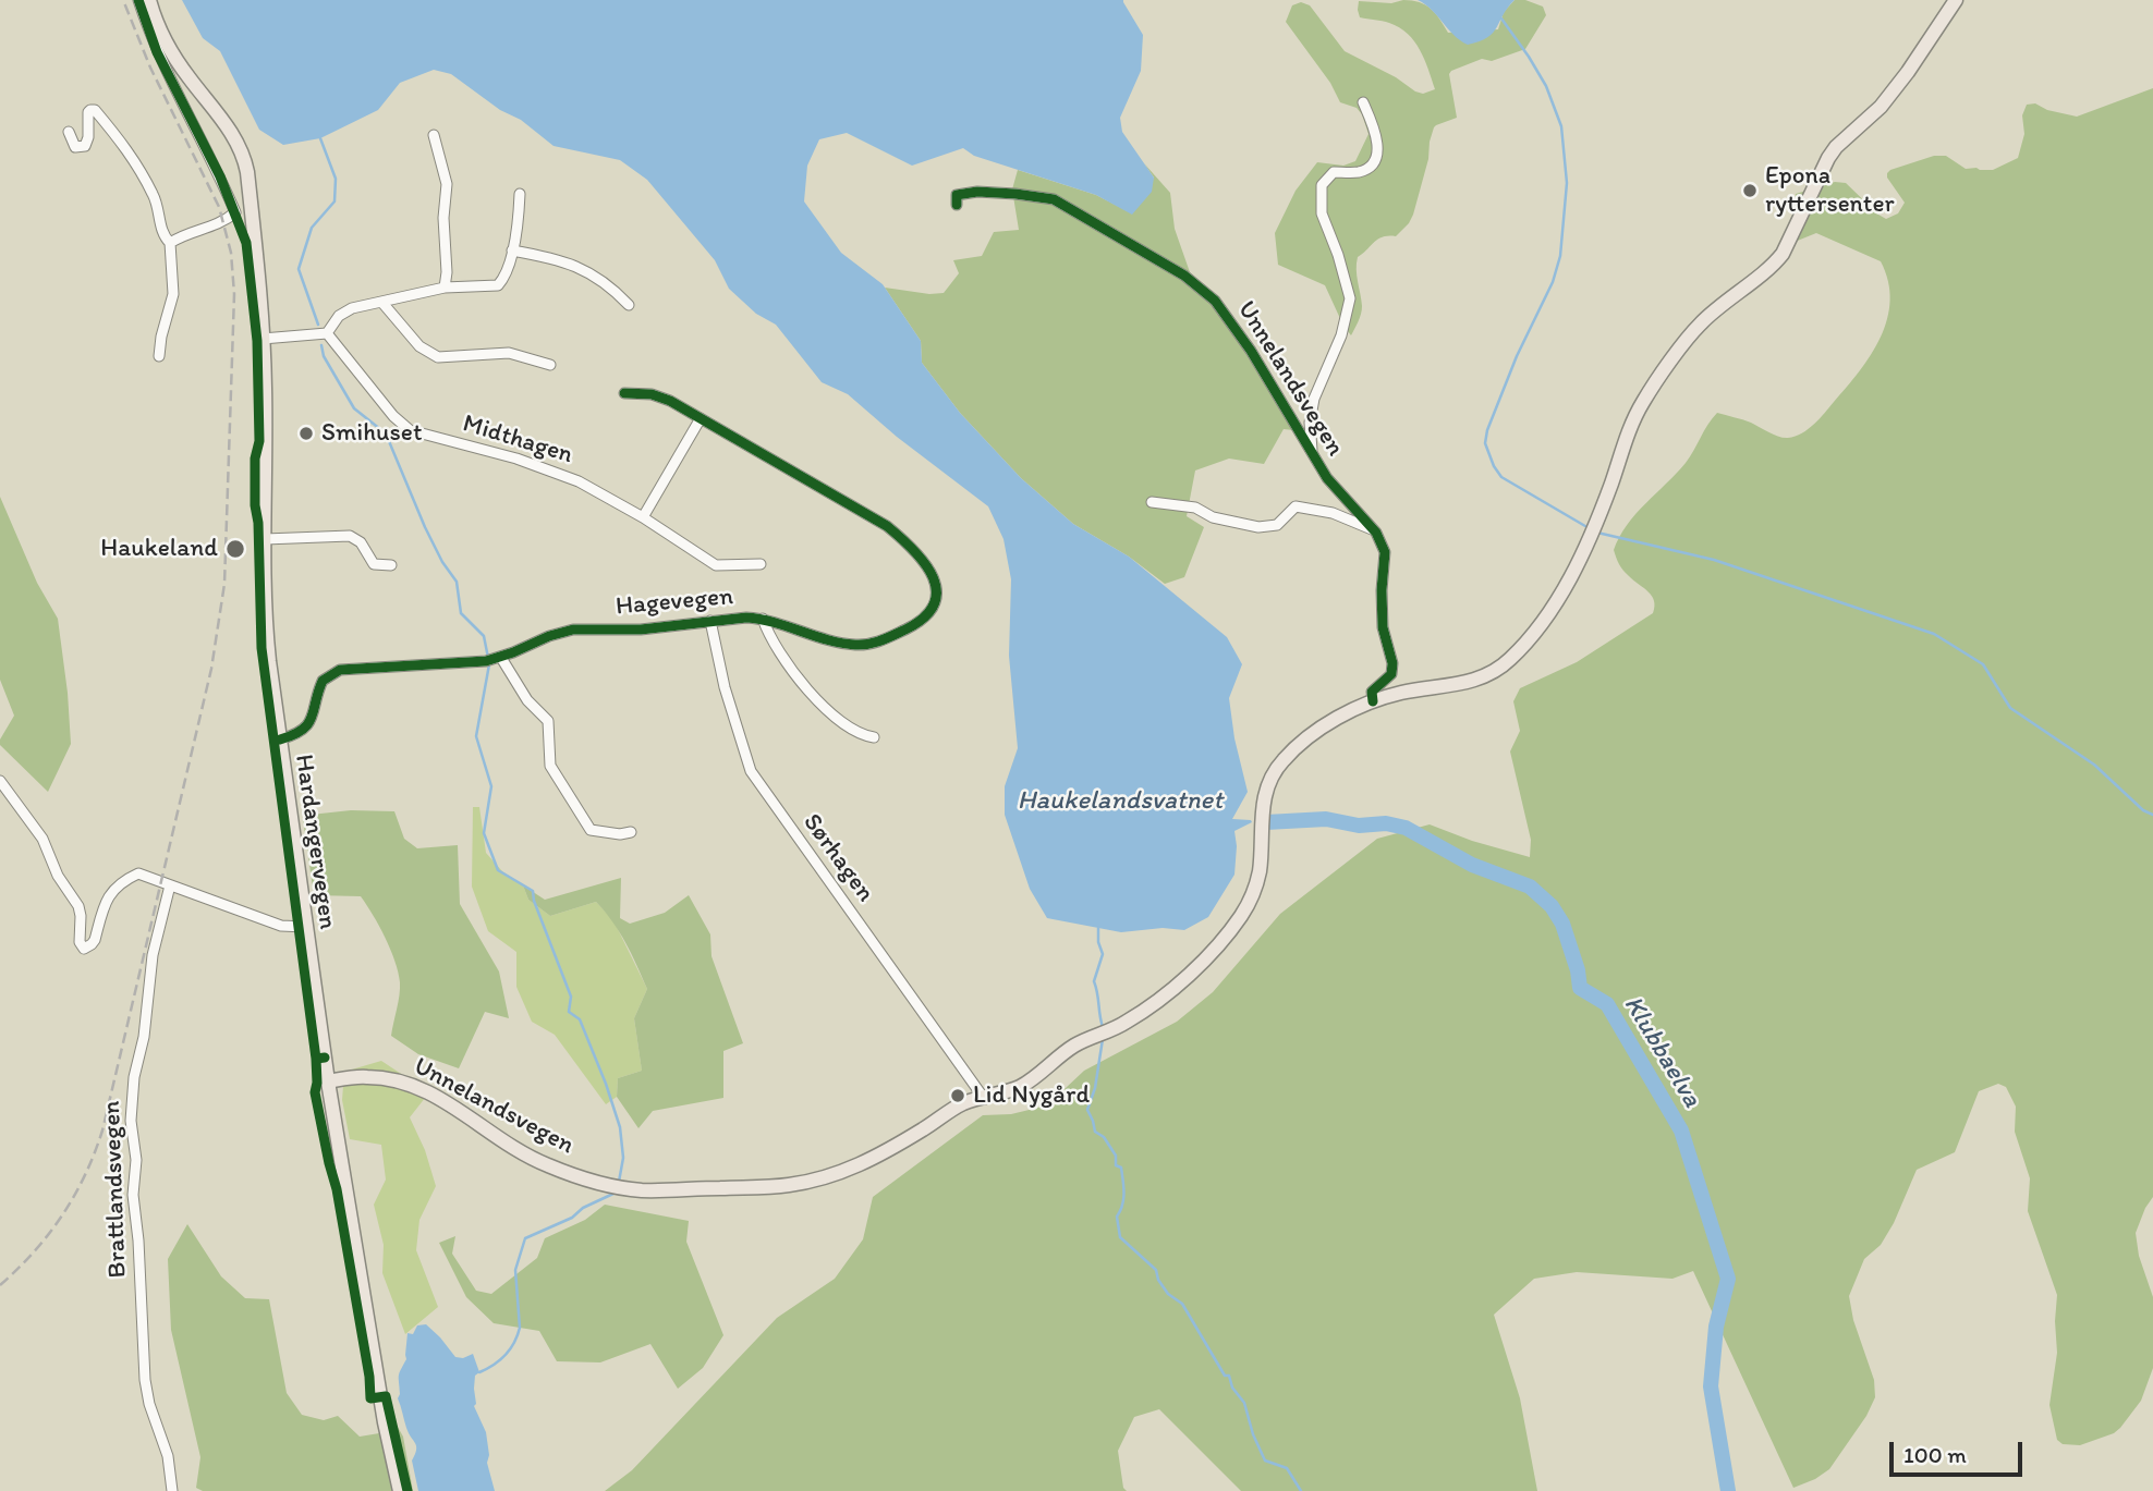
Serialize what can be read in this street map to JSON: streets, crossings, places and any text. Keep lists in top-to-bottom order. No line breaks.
{"streets":{"main road":["Unnelandsvegen","Hardangervegen"],"street":["Midthagen","Hagevegen","Sørhagen","Brattlandsvegen"]},"crossings":[["Unnelandsvegen","Hardangervegen"],["Unnelandsvegen","Sørhagen"],["Hagevegen","Hardangervegen"],["Hagevegen","Sørhagen"]],"water":["Haukelandsvatnet","Klubbaelva"],"places":["Epona ryttersenter","Smihuset","Haukeland","Lid Nygård"],"scale_bar":"100 m"}
